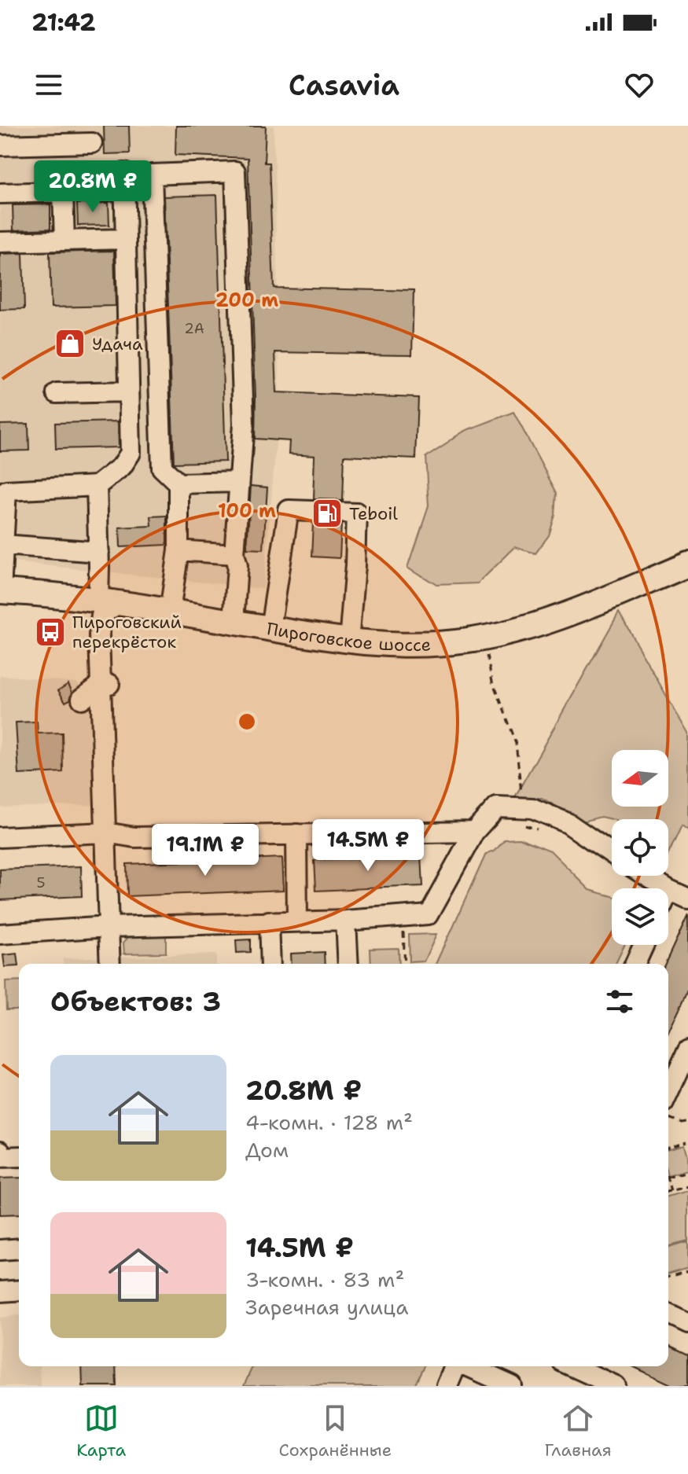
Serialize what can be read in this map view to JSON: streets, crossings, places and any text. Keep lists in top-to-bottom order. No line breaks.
{"streets":{"main road":["Пироговское шоссе"]},"places":{"shop":["Удача"],"fuel station":["Teboil"],"bus stop":["Пироговский перекрёсток"]},"house_numbers":["2А","5"],"north":"left","page":{"status":"21:42","header":"Casavia","price":["20.8M ₽","14.5M ₽","19.1M ₽"],"heading":"Объектов: 3","list":[{"name":"20.8M ₽","note":"4-комн. · 128 m² · Дом"},{"name":"14.5M ₽","note":"3-комн. · 83 m² · Заречная улица"}],"tabs":["Карта","Сохранённые","Главная"]},"rings":["200 m","100 m"]}
